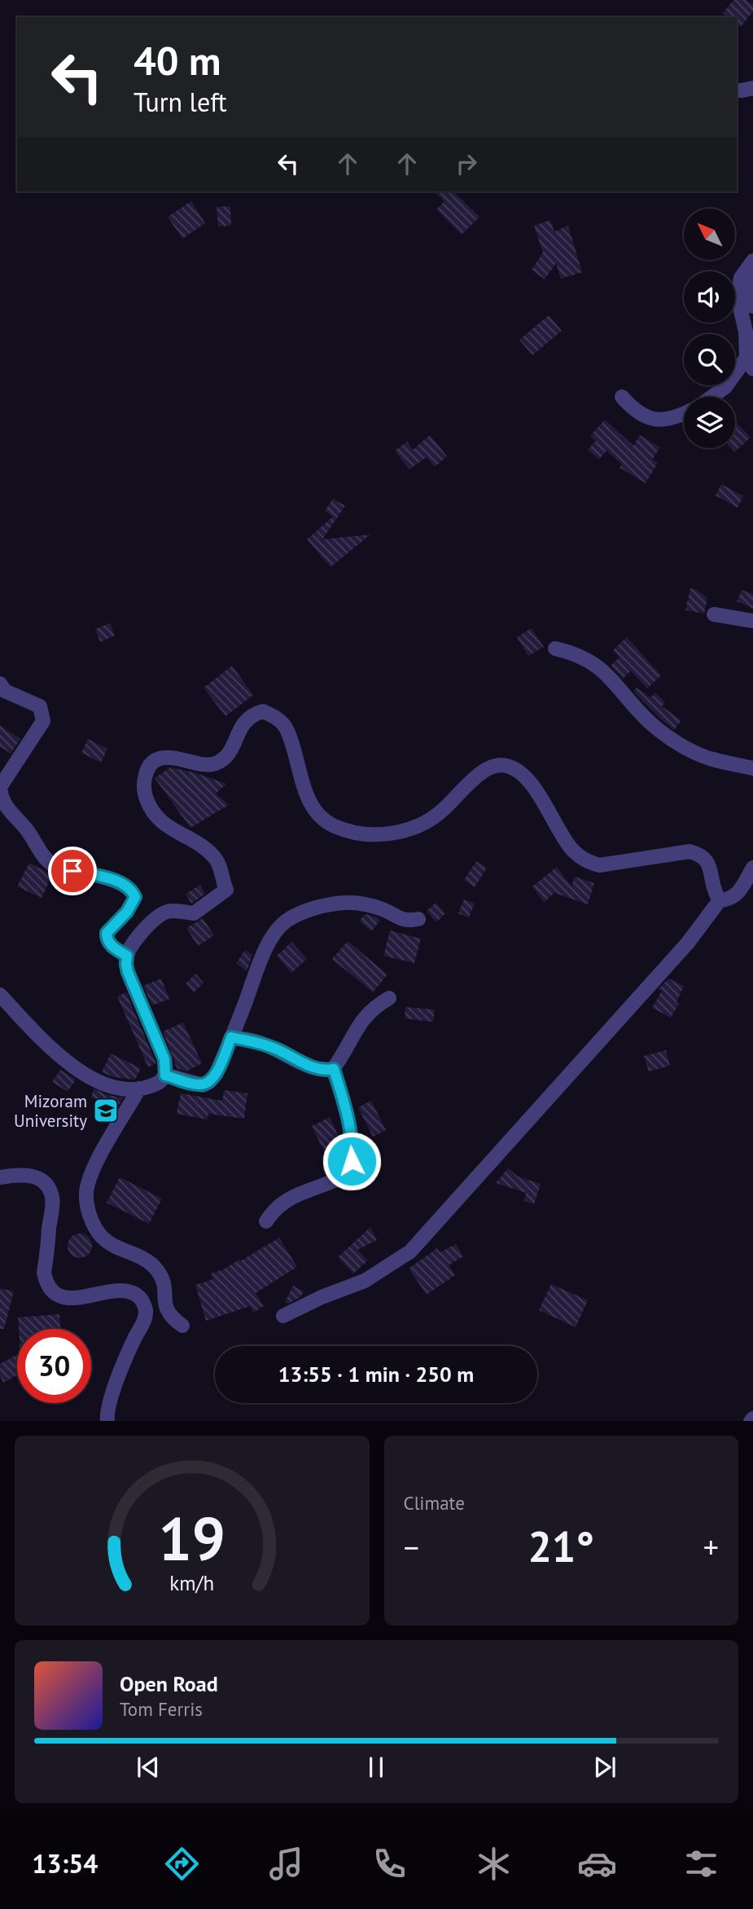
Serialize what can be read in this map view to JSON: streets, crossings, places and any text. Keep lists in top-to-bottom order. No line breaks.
{"places":{"school or university":["Mizoram University"]},"north":"top left","page":{"turn":["40 m","Turn left"],"limit":"30","trip":"13:55 · 1 min · 250 m","tile":"Climate","heat":["−","21°","+"],"song":["Open Road","Tom Ferris"],"tabs":"13:54","gauge":["19","km/h"]}}
